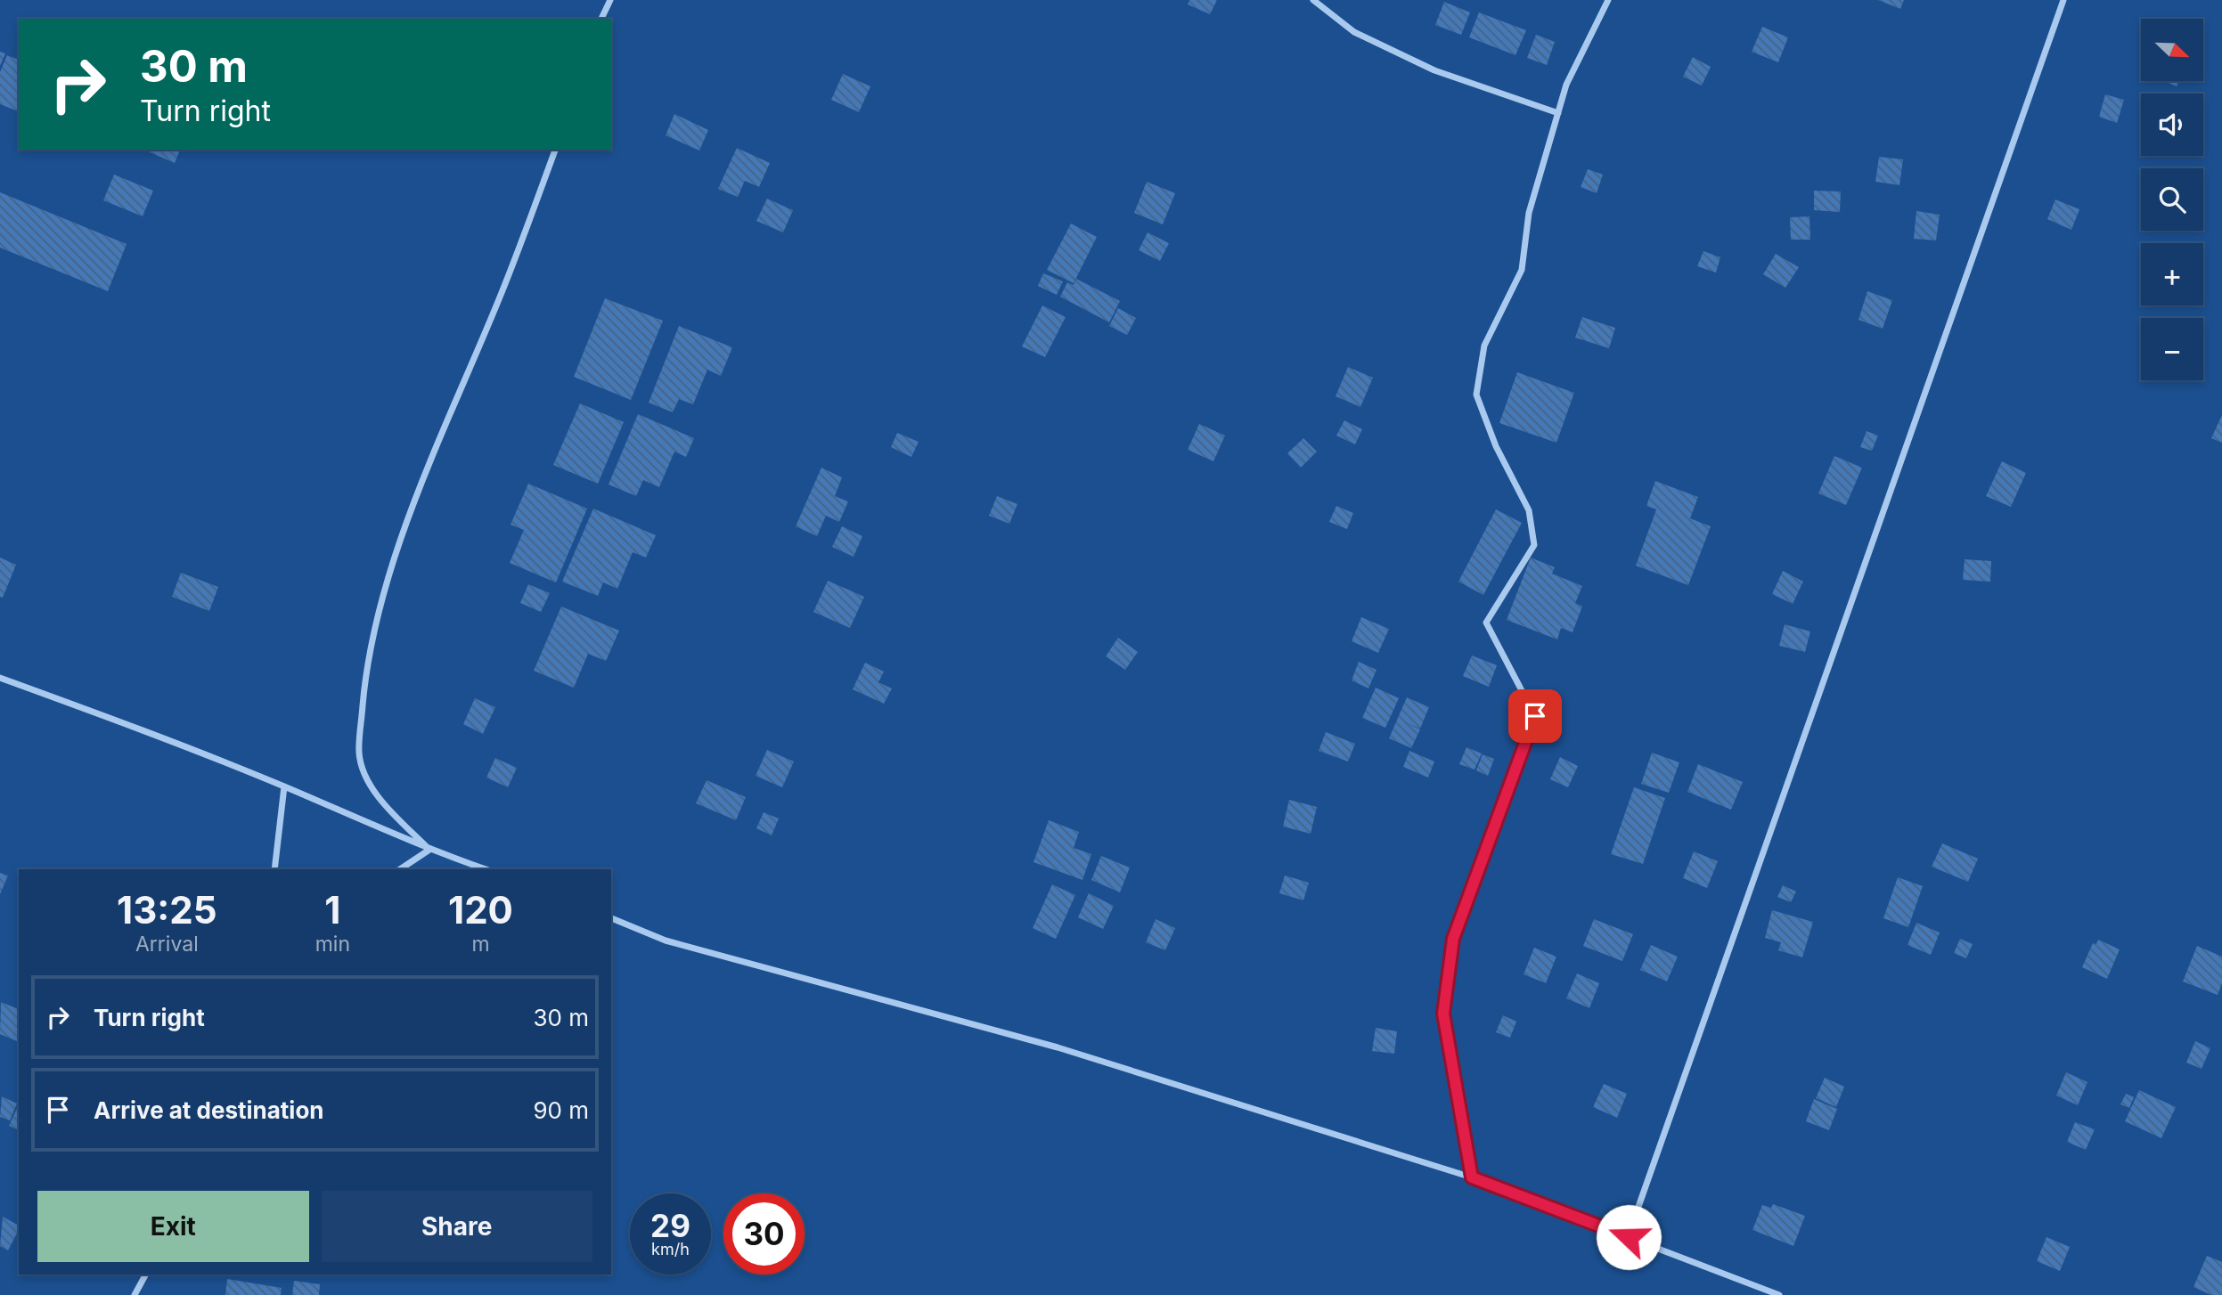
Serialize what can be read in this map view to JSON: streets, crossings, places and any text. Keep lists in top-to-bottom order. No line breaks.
{"north":"bottom right","page":{"map_buttons":["+","−"],"turn":["30 m","Turn right"],"eta":["13:25","Arrival","1","min","120","m"],"list":[{"name":"Turn right","value":"30 m"},{"name":"Arrive at destination","value":"90 m"}],"buttons":["Exit","Share"],"speed":"29 km/h","limit":"30"}}
